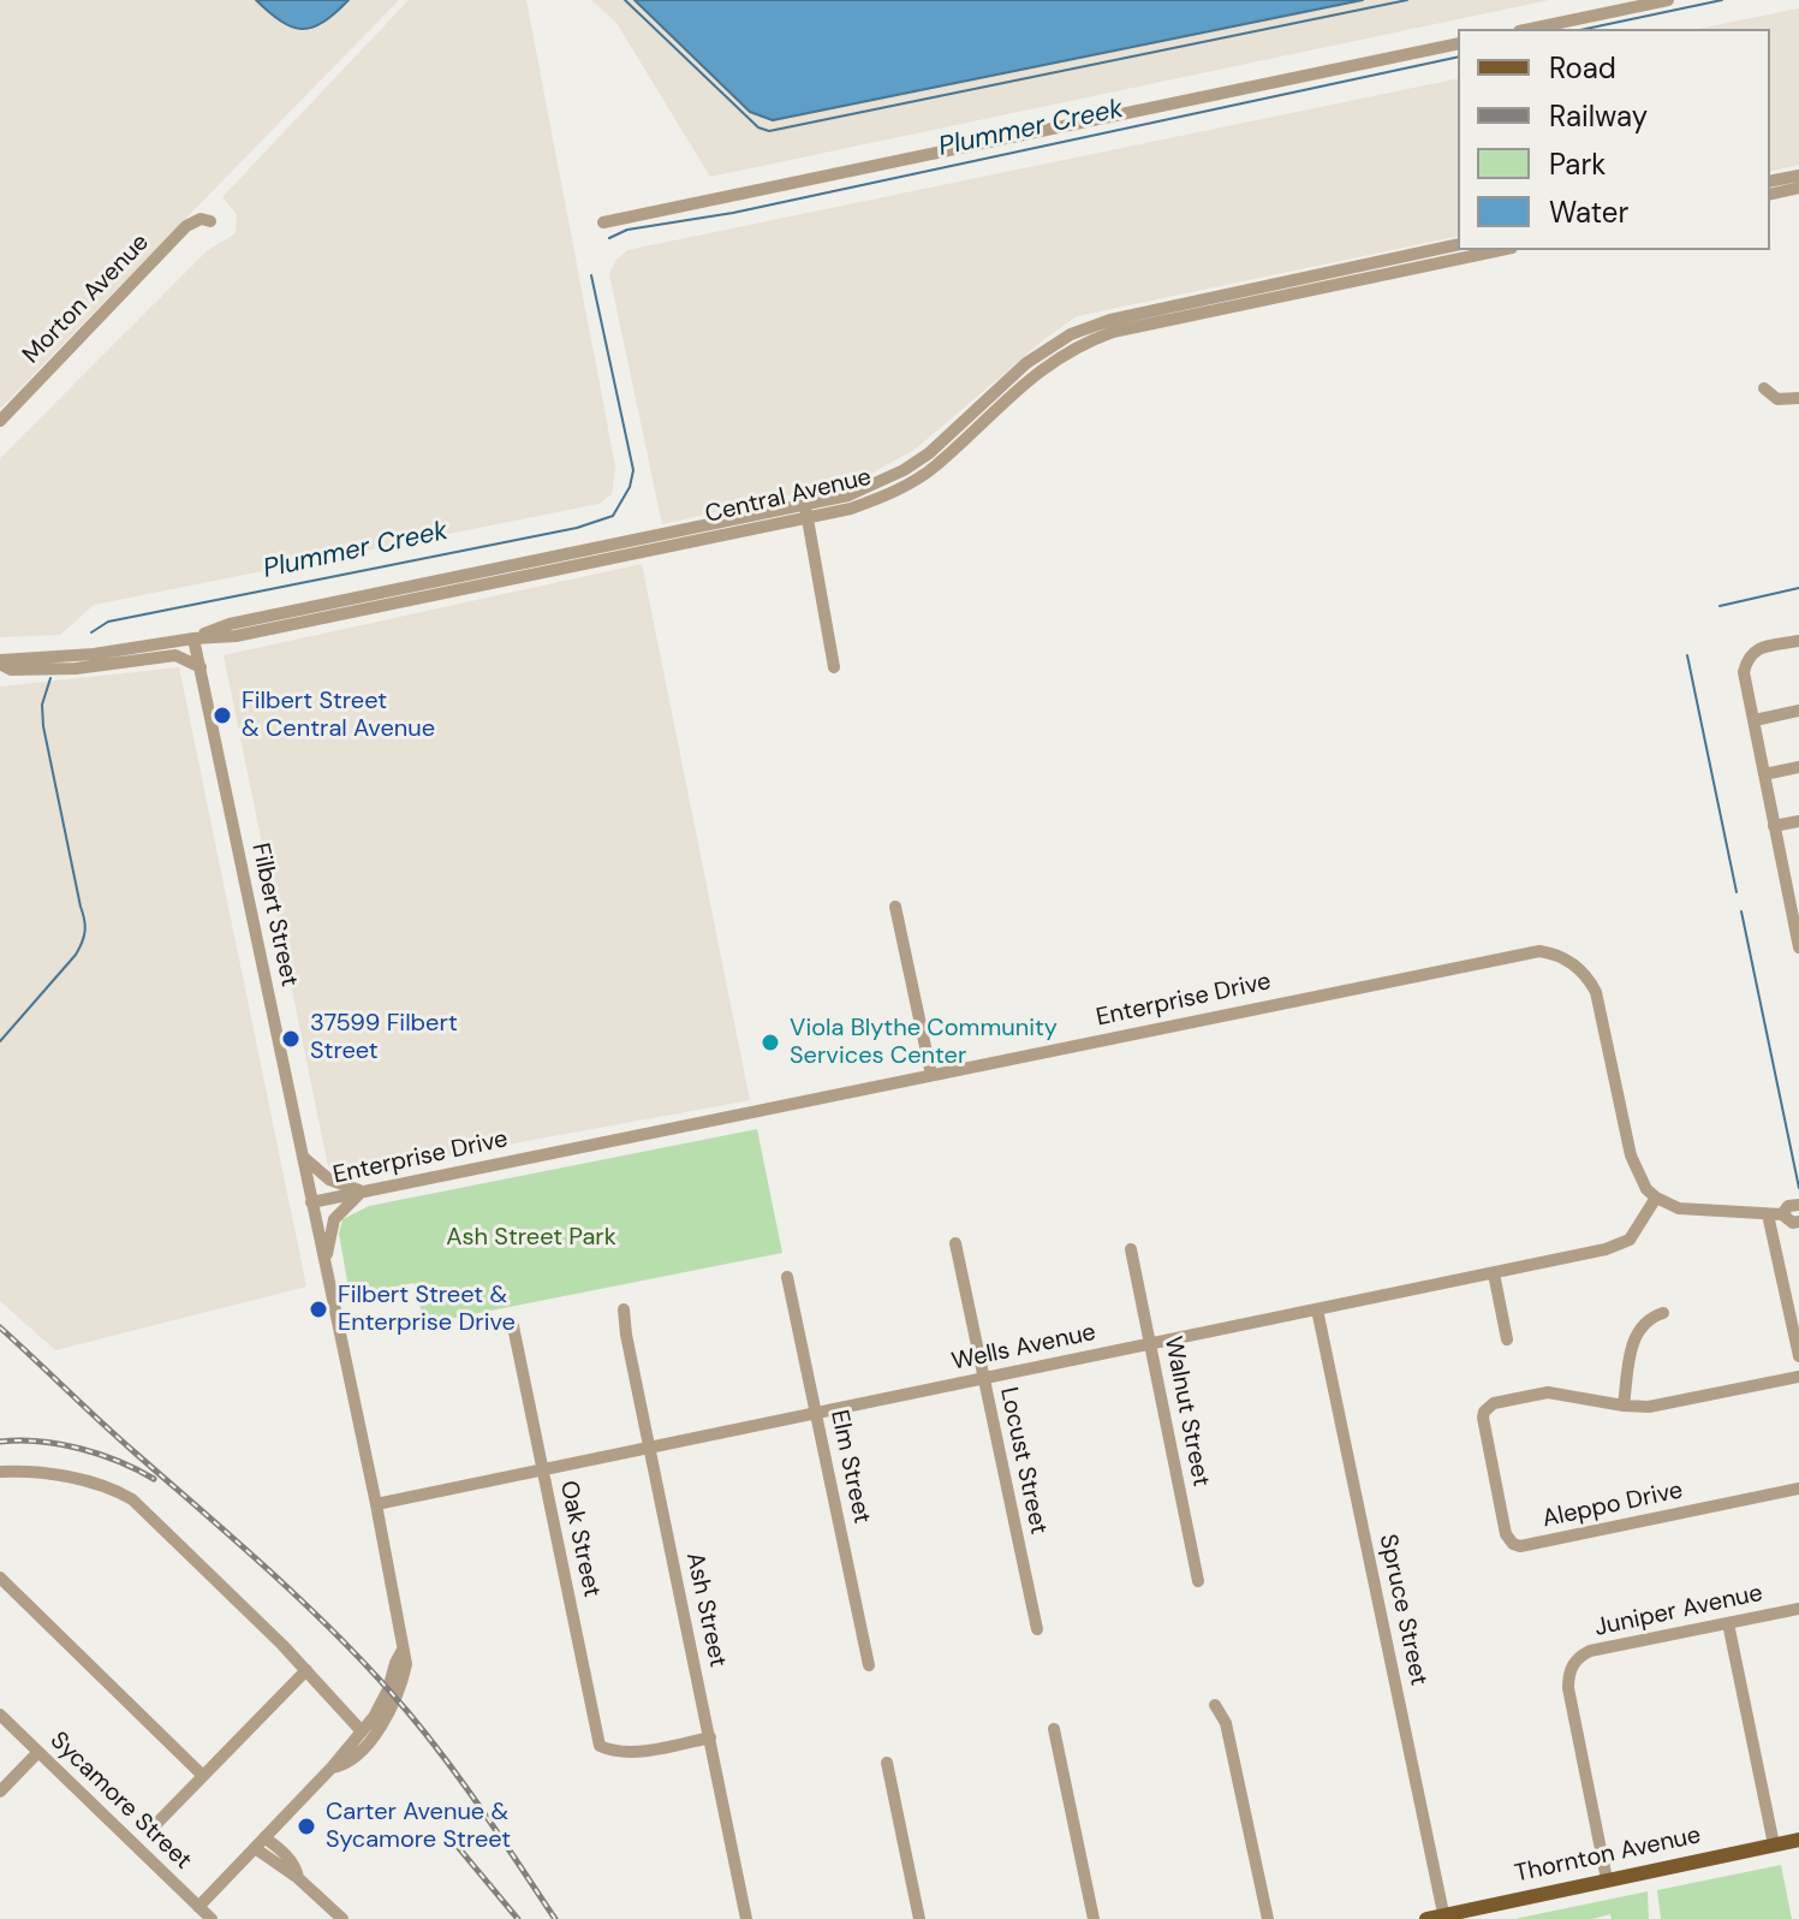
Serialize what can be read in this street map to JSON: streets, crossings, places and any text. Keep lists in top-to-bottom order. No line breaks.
{"streets":{"main road":["Thornton Avenue"],"street":["Morton Avenue","Central Avenue","Filbert Street","Enterprise Drive","Wells Avenue","Walnut Street","Locust Street","Elm Street","Aleppo Drive","Oak Street","Ash Street","Spruce Street","Juniper Avenue","Sycamore Street"]},"crossings":[["Central Avenue","Filbert Street"],["Filbert Street","Enterprise Drive"],["Filbert Street","Wells Avenue"],["Enterprise Drive","Wells Avenue"],["Wells Avenue","Walnut Street"],["Wells Avenue","Locust Street"],["Wells Avenue","Elm Street"],["Wells Avenue","Oak Street"],["Wells Avenue","Ash Street"],["Wells Avenue","Spruce Street"],["Oak Street","Ash Street"],["Spruce Street","Thornton Avenue"],["Juniper Avenue","Thornton Avenue"]],"water":["Plummer Creek"],"parks":["Ash Street Park"],"places":["Filbert Street & Central Avenue","37599 Filbert Street","Viola Blythe Community Services Center","Filbert Street & Enterprise Drive","Carter Avenue & Sycamore Street"],"legend":["Road","Railway","Park","Water"]}
